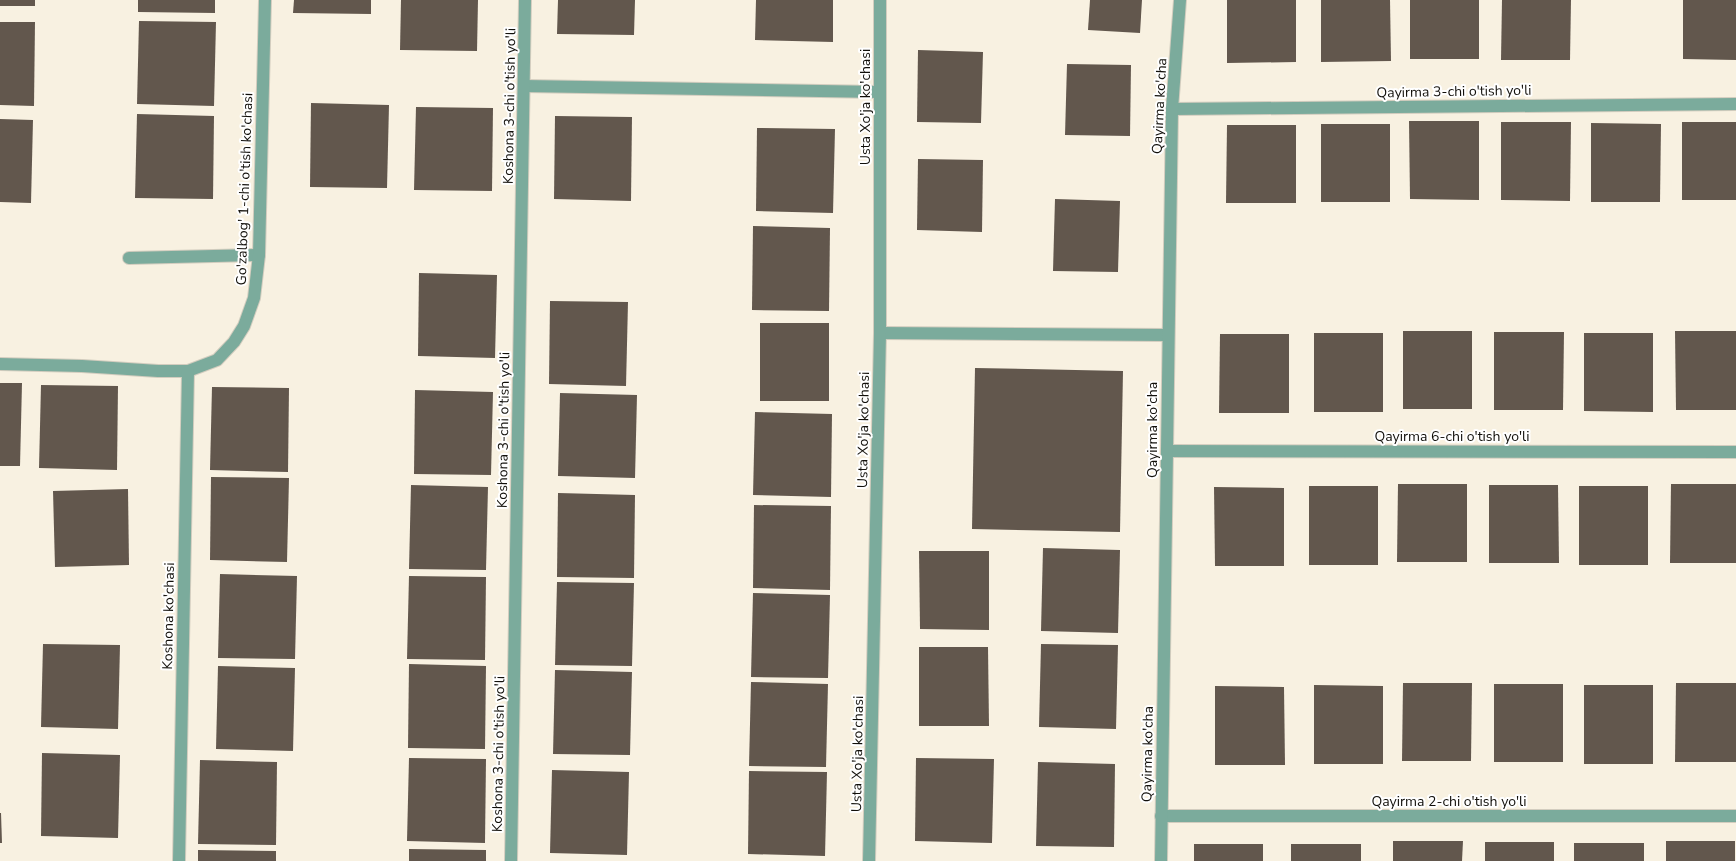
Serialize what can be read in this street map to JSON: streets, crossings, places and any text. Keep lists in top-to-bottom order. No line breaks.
{"streets":{"street":["Qayirma 3-chi o'tish yo'li","Koshona 3-chi o'tish yo'li","Qayirma ko'cha","Usta Xo'ja ko'chasi","Go'zalbog' 1-chi o'tish ko'chasi","Qayirma 6-chi o'tish yo'li","Koshona ko'chasi","Qayirma 2-chi o'tish yo'li"]},"crossings":[["Qayirma 3-chi o'tish yo'li","Qayirma ko'cha"],["Qayirma ko'cha","Qayirma 6-chi o'tish yo'li"],["Qayirma ko'cha","Qayirma 2-chi o'tish yo'li"],["Go'zalbog' 1-chi o'tish ko'chasi","Koshona ko'chasi"]]}
